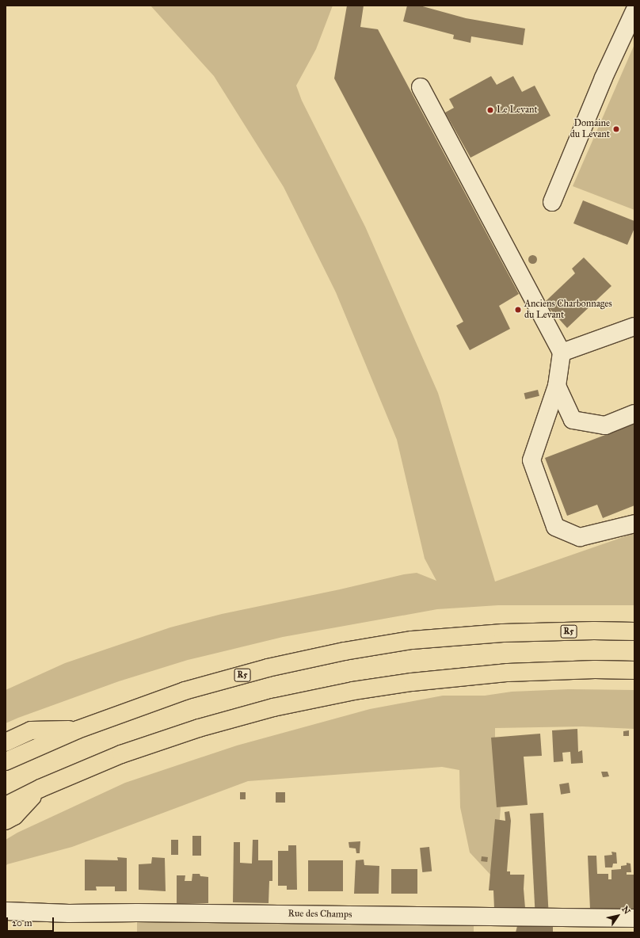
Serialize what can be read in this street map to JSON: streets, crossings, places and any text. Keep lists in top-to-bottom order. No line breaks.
{"streets":{"highway":["R5"],"street":["Rue des Champs"]},"places":["Le Levant","Domaine du Levant","Anciens Charbonnages du Levant"],"scale_bar":"20 m","north":"top right"}
